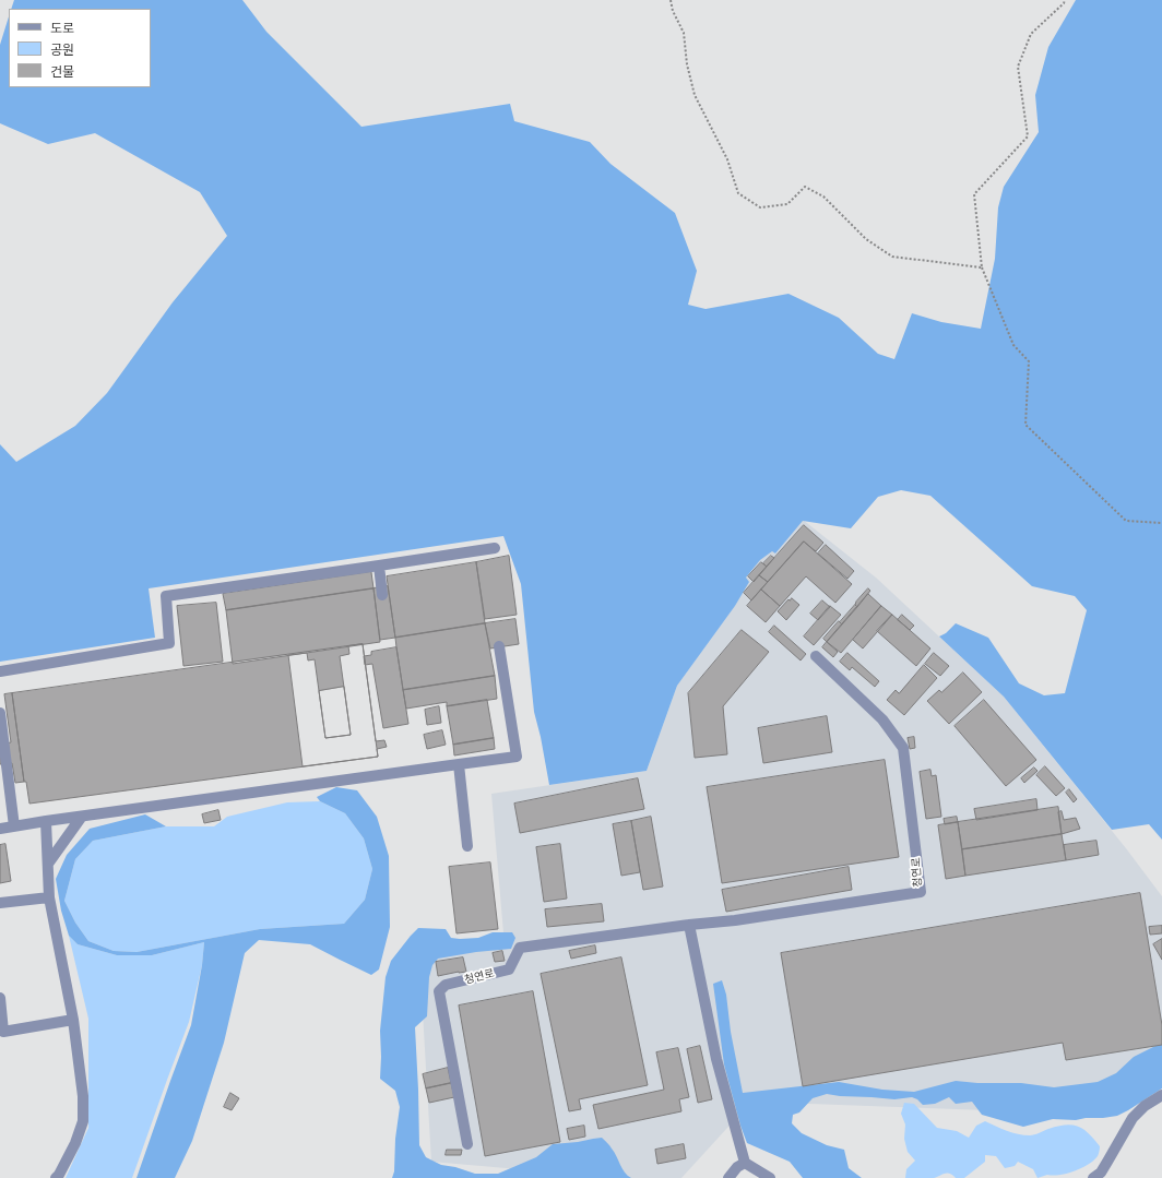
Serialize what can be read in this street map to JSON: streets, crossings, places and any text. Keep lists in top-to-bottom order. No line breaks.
{"streets":{"street":["청연로"]},"legend":["도로","공원","건물"]}
